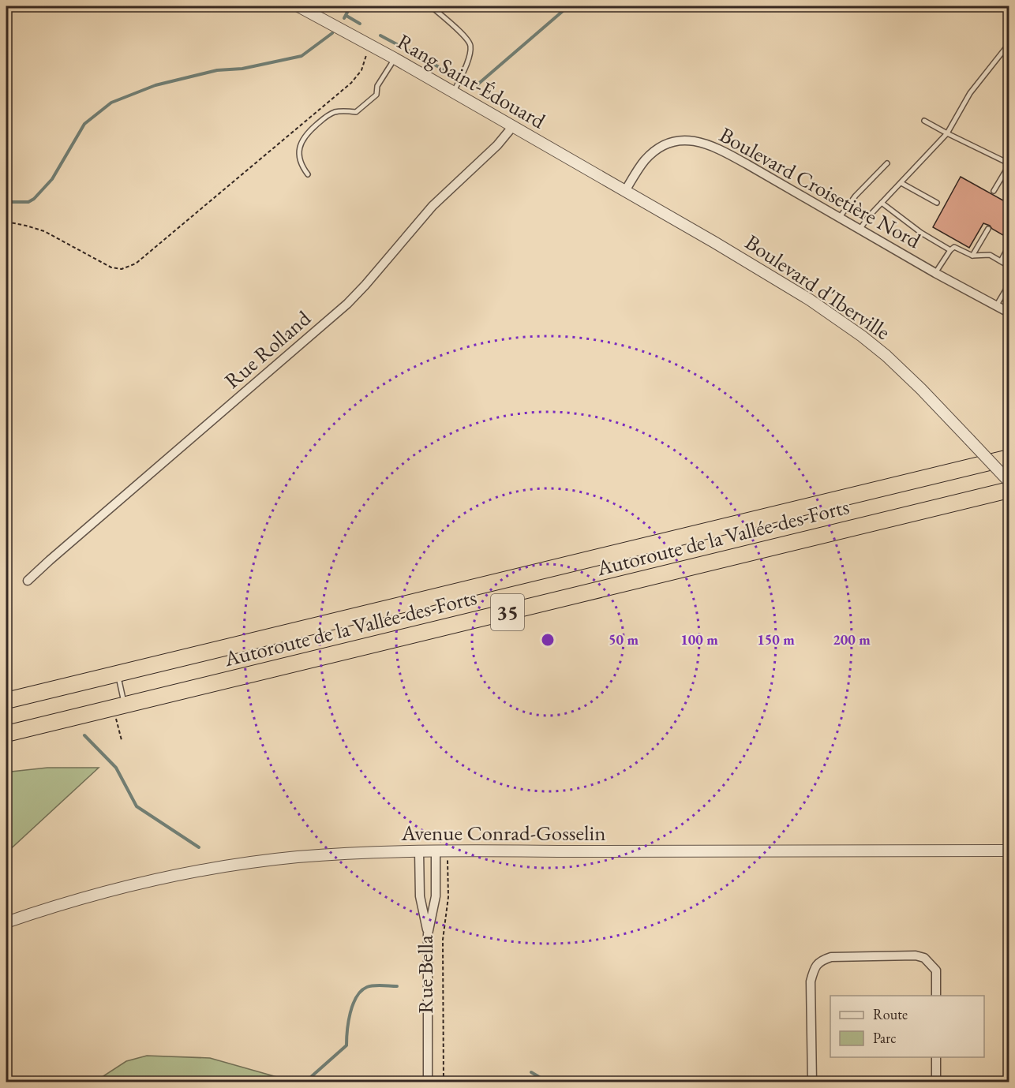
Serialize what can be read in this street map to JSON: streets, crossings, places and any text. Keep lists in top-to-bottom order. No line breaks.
{"streets":{"highway":["Autoroute de la Vallée-des-Forts","35"],"street":["Rang Saint-Édouard","Boulevard Croisetière Nord","Boulevard d'Iberville","Rue Rolland","Avenue Conrad-Gosselin","Rue Bella"]},"crossings":[["Rang Saint-Édouard","Boulevard Croisetière Nord"],["Rang Saint-Édouard","Boulevard d'Iberville"],["Rang Saint-Édouard","Rue Rolland"],["Boulevard Croisetière Nord","Boulevard d'Iberville"],["Avenue Conrad-Gosselin","Rue Bella"]],"legend":["Route","Parc"],"rings":["50 m","100 m","150 m","200 m"]}
